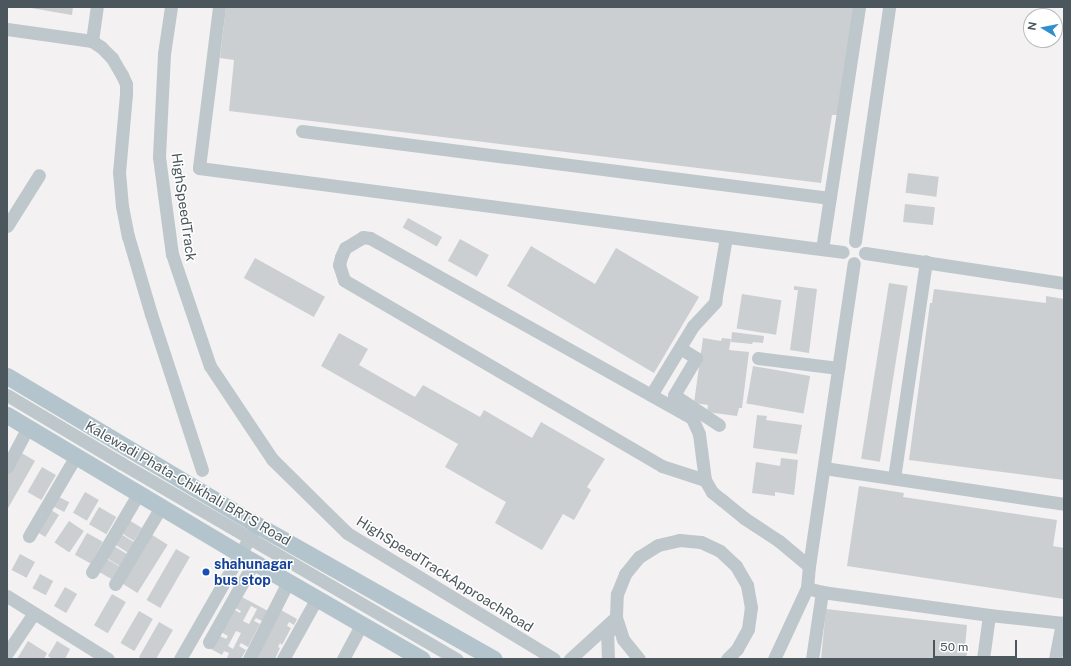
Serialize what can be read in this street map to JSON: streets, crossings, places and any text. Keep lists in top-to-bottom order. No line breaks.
{"streets":{"street":["HighSpeedTrack","Kalewadi Phata-Chikhali BRTS Road","HighSpeedTrackApproachRoad"]},"crossings":[["HighSpeedTrack","HighSpeedTrackApproachRoad"]],"places":["shahunagar bus stop"],"scale_bar":"50 m","north":"left"}
